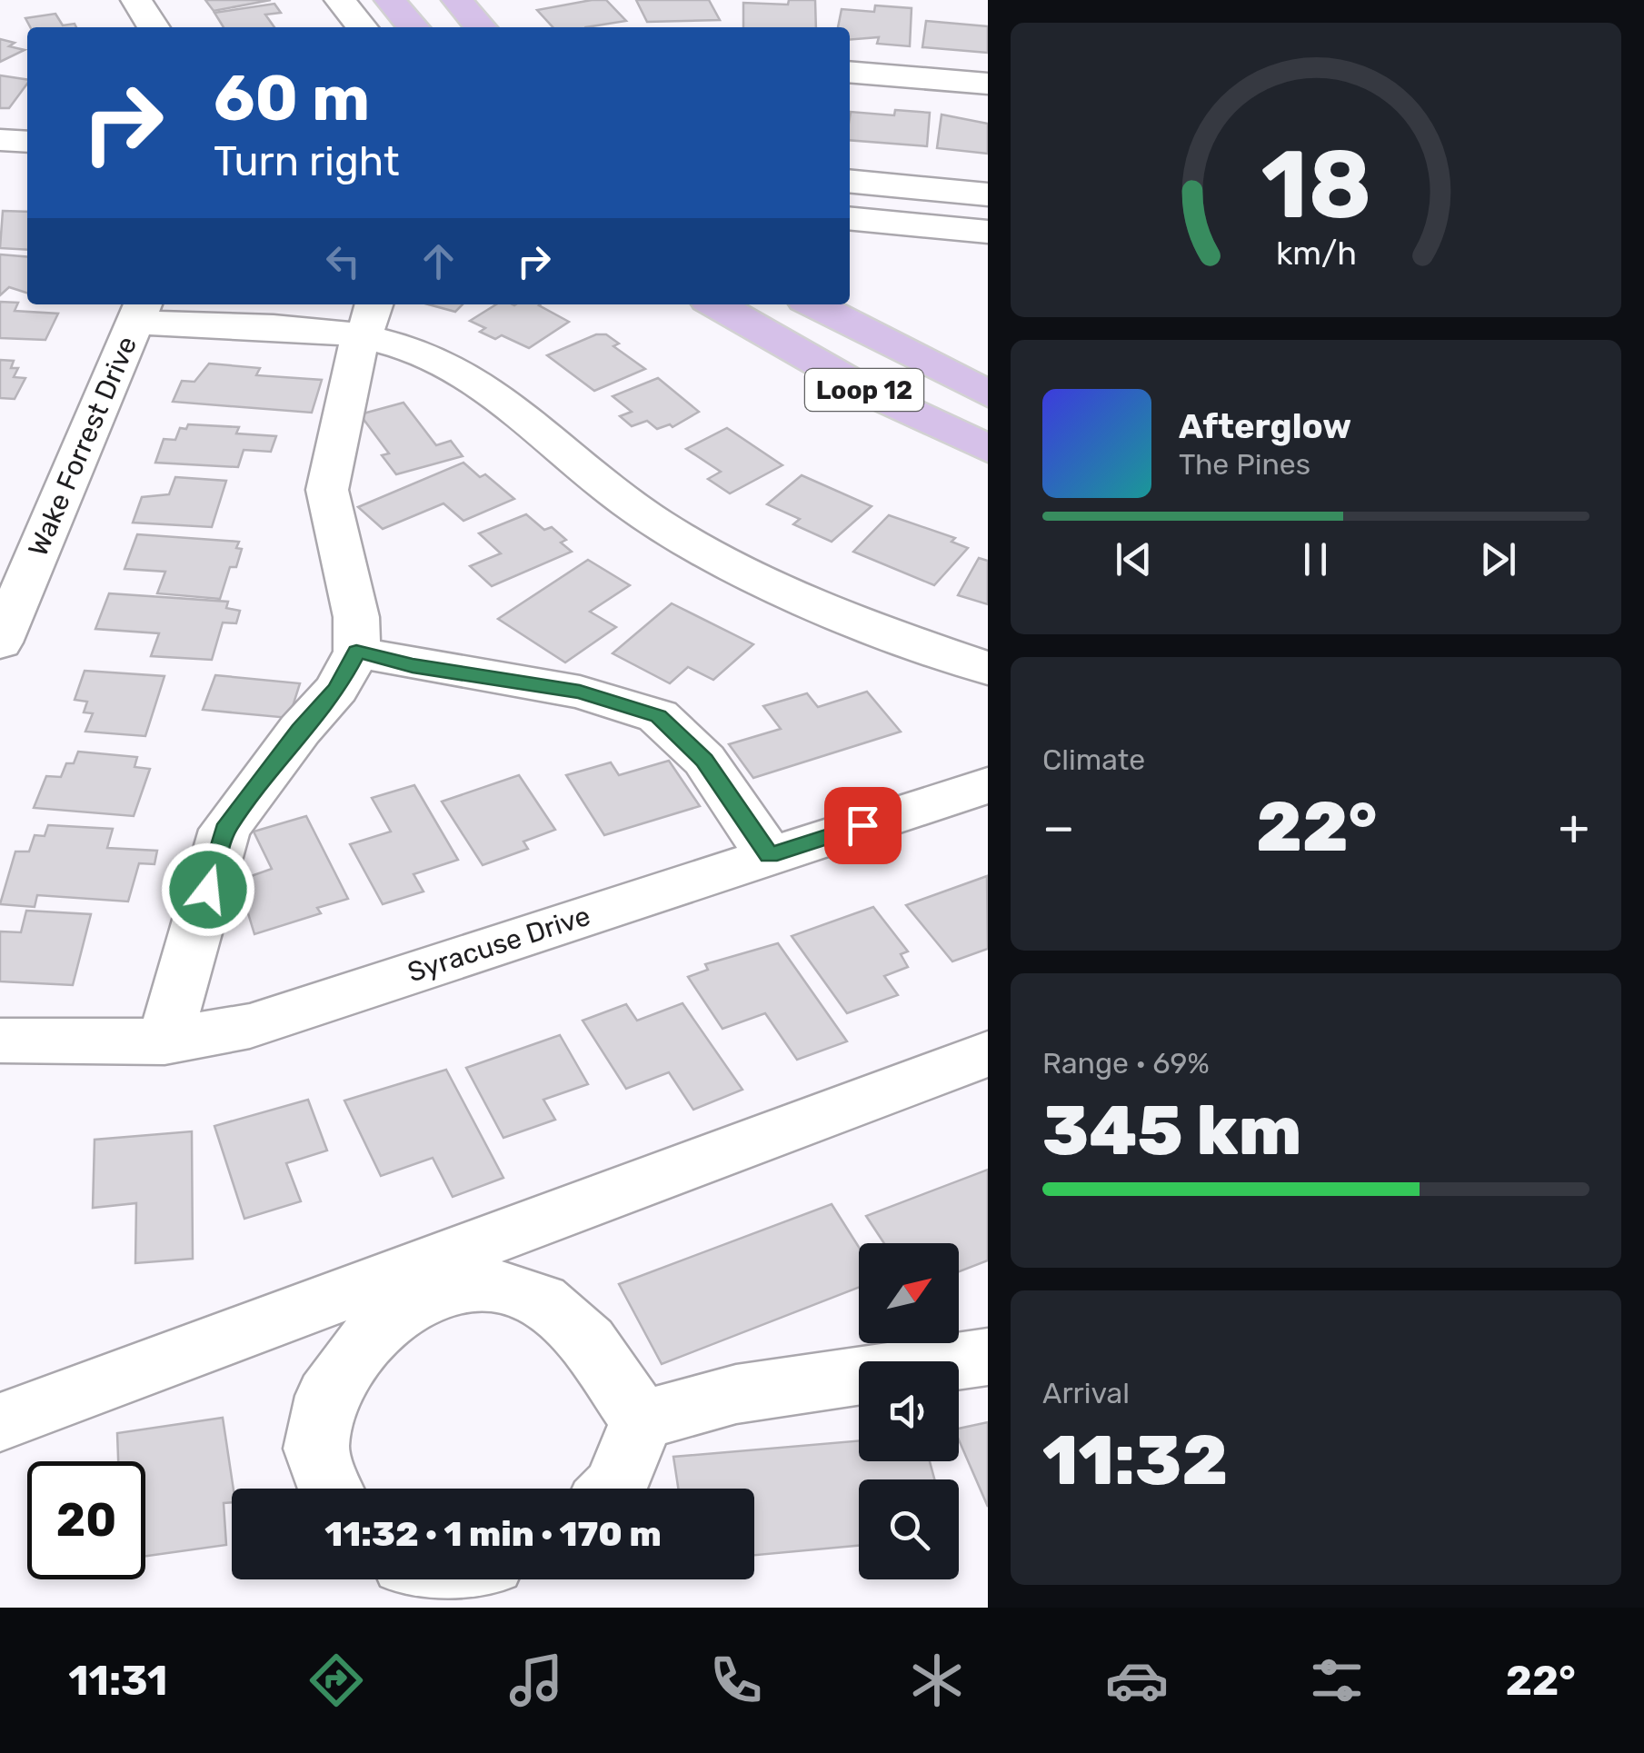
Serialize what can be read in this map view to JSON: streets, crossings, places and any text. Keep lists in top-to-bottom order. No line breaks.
{"streets":{"main road":["Loop 12"],"street":["Wake Forrest Drive","Syracuse Drive"]},"north":"top right","page":{"turn":["60 m","Turn right"],"song":["Afterglow","The Pines"],"tile":["Climate",["Range · 69%","345 km"],["Arrival","11:32"]],"heat":["−","22°","+"],"limit":"20","trip":"11:32 · 1 min · 170 m","tabs":["11:31","22°"],"gauge":["18","km/h"]}}
